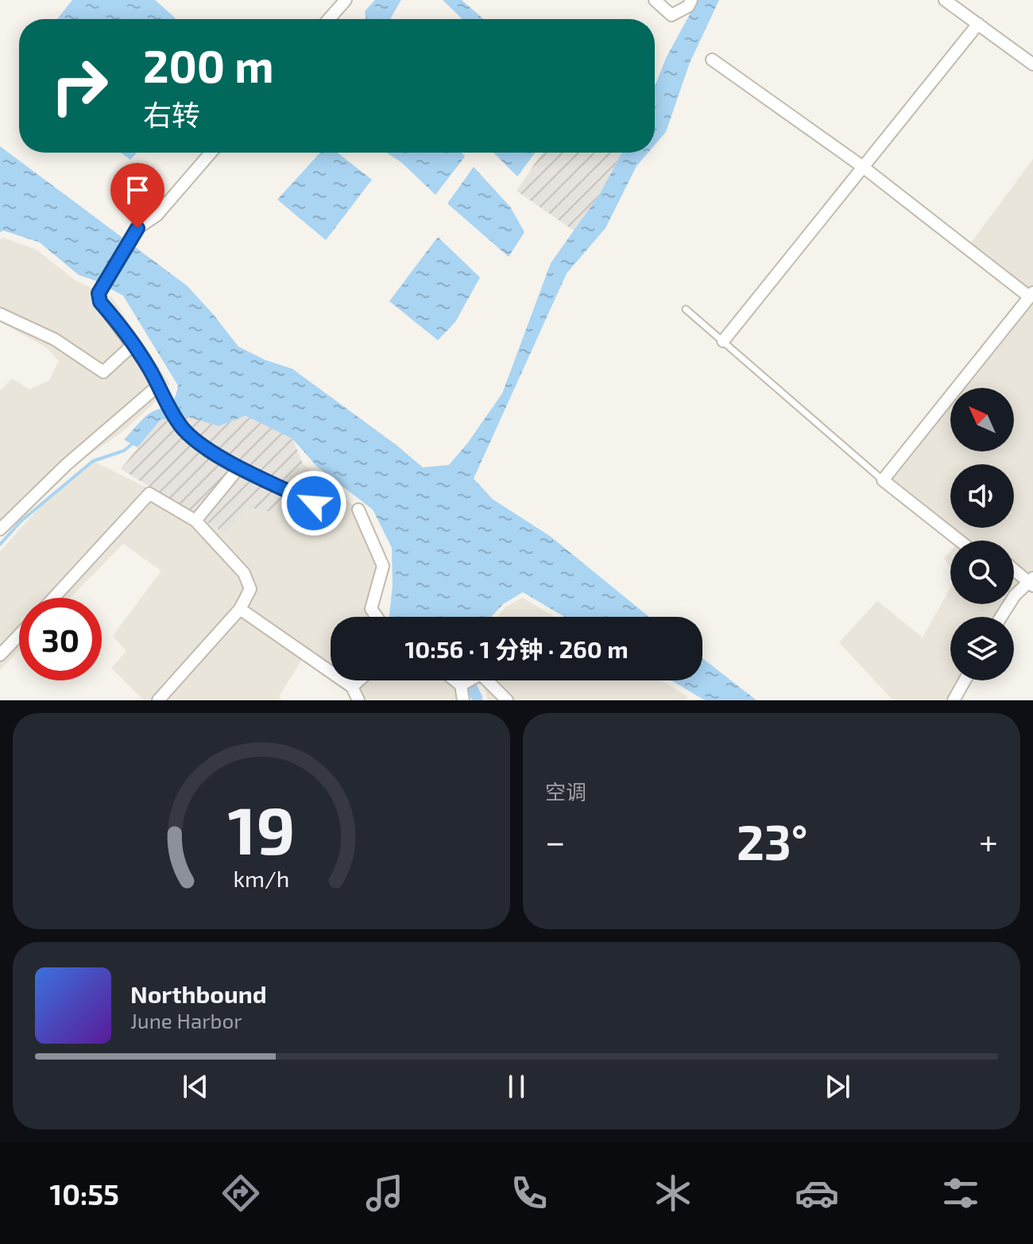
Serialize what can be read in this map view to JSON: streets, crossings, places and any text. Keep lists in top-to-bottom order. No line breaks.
{"north":"top left","page":{"turn":["200 m","右转"],"limit":"30","trip":"10:56 · 1 分钟 · 260 m","tile":"空调","heat":["−","23°","+"],"song":["Northbound","June Harbor"],"tabs":"10:55","gauge":["19","km/h"]}}
